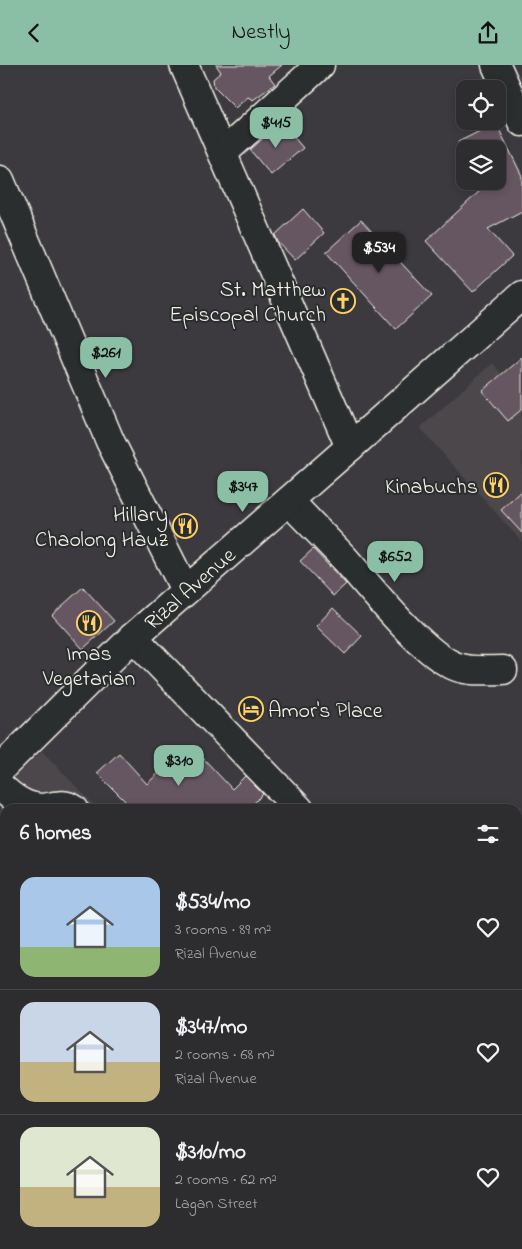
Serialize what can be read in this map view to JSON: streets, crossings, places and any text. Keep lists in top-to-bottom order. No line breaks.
{"streets":{"street":["Rizal Avenue"]},"places":{"church":["St. Matthew Episcopal Church"],"restaurant":["Kinabuchs","Hillary Chaolong Hauz","Imas Vegetarian"],"hotel":["Amor's Place"]},"page":{"header":"Nestly","price":["$415","$534","$261","$347","$652","$310"],"heading":"6 homes","list":[{"name":"$534/mo","note":"3 rooms · 89 m² · Rizal Avenue"},{"name":"$347/mo","note":"2 rooms · 68 m² · Rizal Avenue"},{"name":"$310/mo","note":"2 rooms · 62 m² · Lagan Street"}]}}
